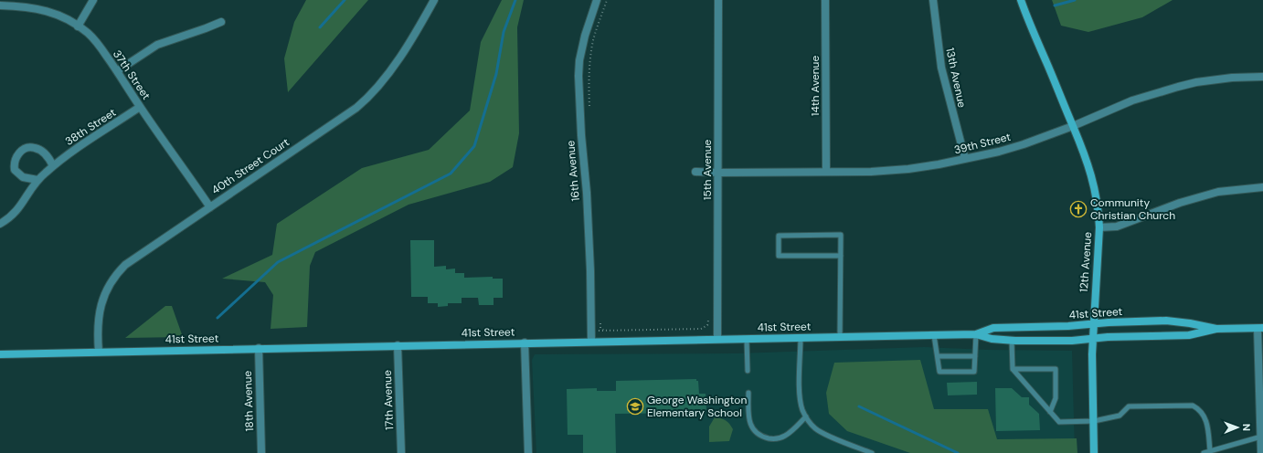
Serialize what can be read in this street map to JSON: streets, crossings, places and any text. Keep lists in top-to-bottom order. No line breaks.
{"streets":{"street":["37th Street","13th Avenue","14th Avenue","38th Street","39th Street","40th Street Court","15th Avenue","16th Avenue","12th Avenue","41st Street","17th Avenue","18th Avenue"]},"crossings":[["37th Street","38th Street"],["37th Street","40th Street Court"],["13th Avenue","39th Street"],["14th Avenue","39th Street"],["39th Street","15th Avenue"],["39th Street","12th Avenue"],["40th Street Court","41st Street"],["15th Avenue","41st Street"],["16th Avenue","41st Street"],["12th Avenue","41st Street"],["41st Street","17th Avenue"],["41st Street","18th Avenue"]],"places":{"church":["Community Christian Church"],"school or university":["George Washington Elementary School"]},"north":"right"}
